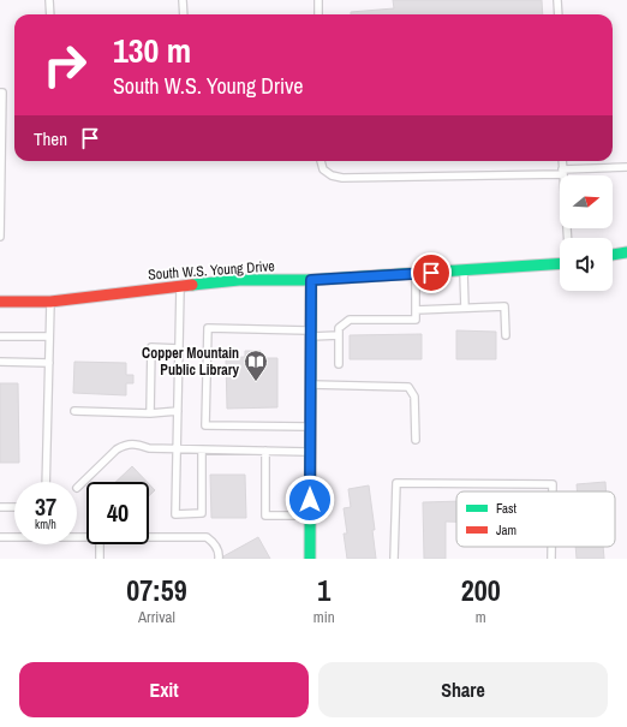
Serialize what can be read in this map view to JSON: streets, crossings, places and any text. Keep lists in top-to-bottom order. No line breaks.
{"streets":{"main road":["South W.S. Young Drive"]},"places":{"library":["Copper Mountain Public Library"]},"legend":["Fast","Jam"],"north":"right","page":{"turn":["130 m","South W.S. Young Drive"],"then":"Then","speed":"37 km/h","limit":"40","eta":["07:59","Arrival","1","min","200","m"],"buttons":["Exit","Share"]}}
